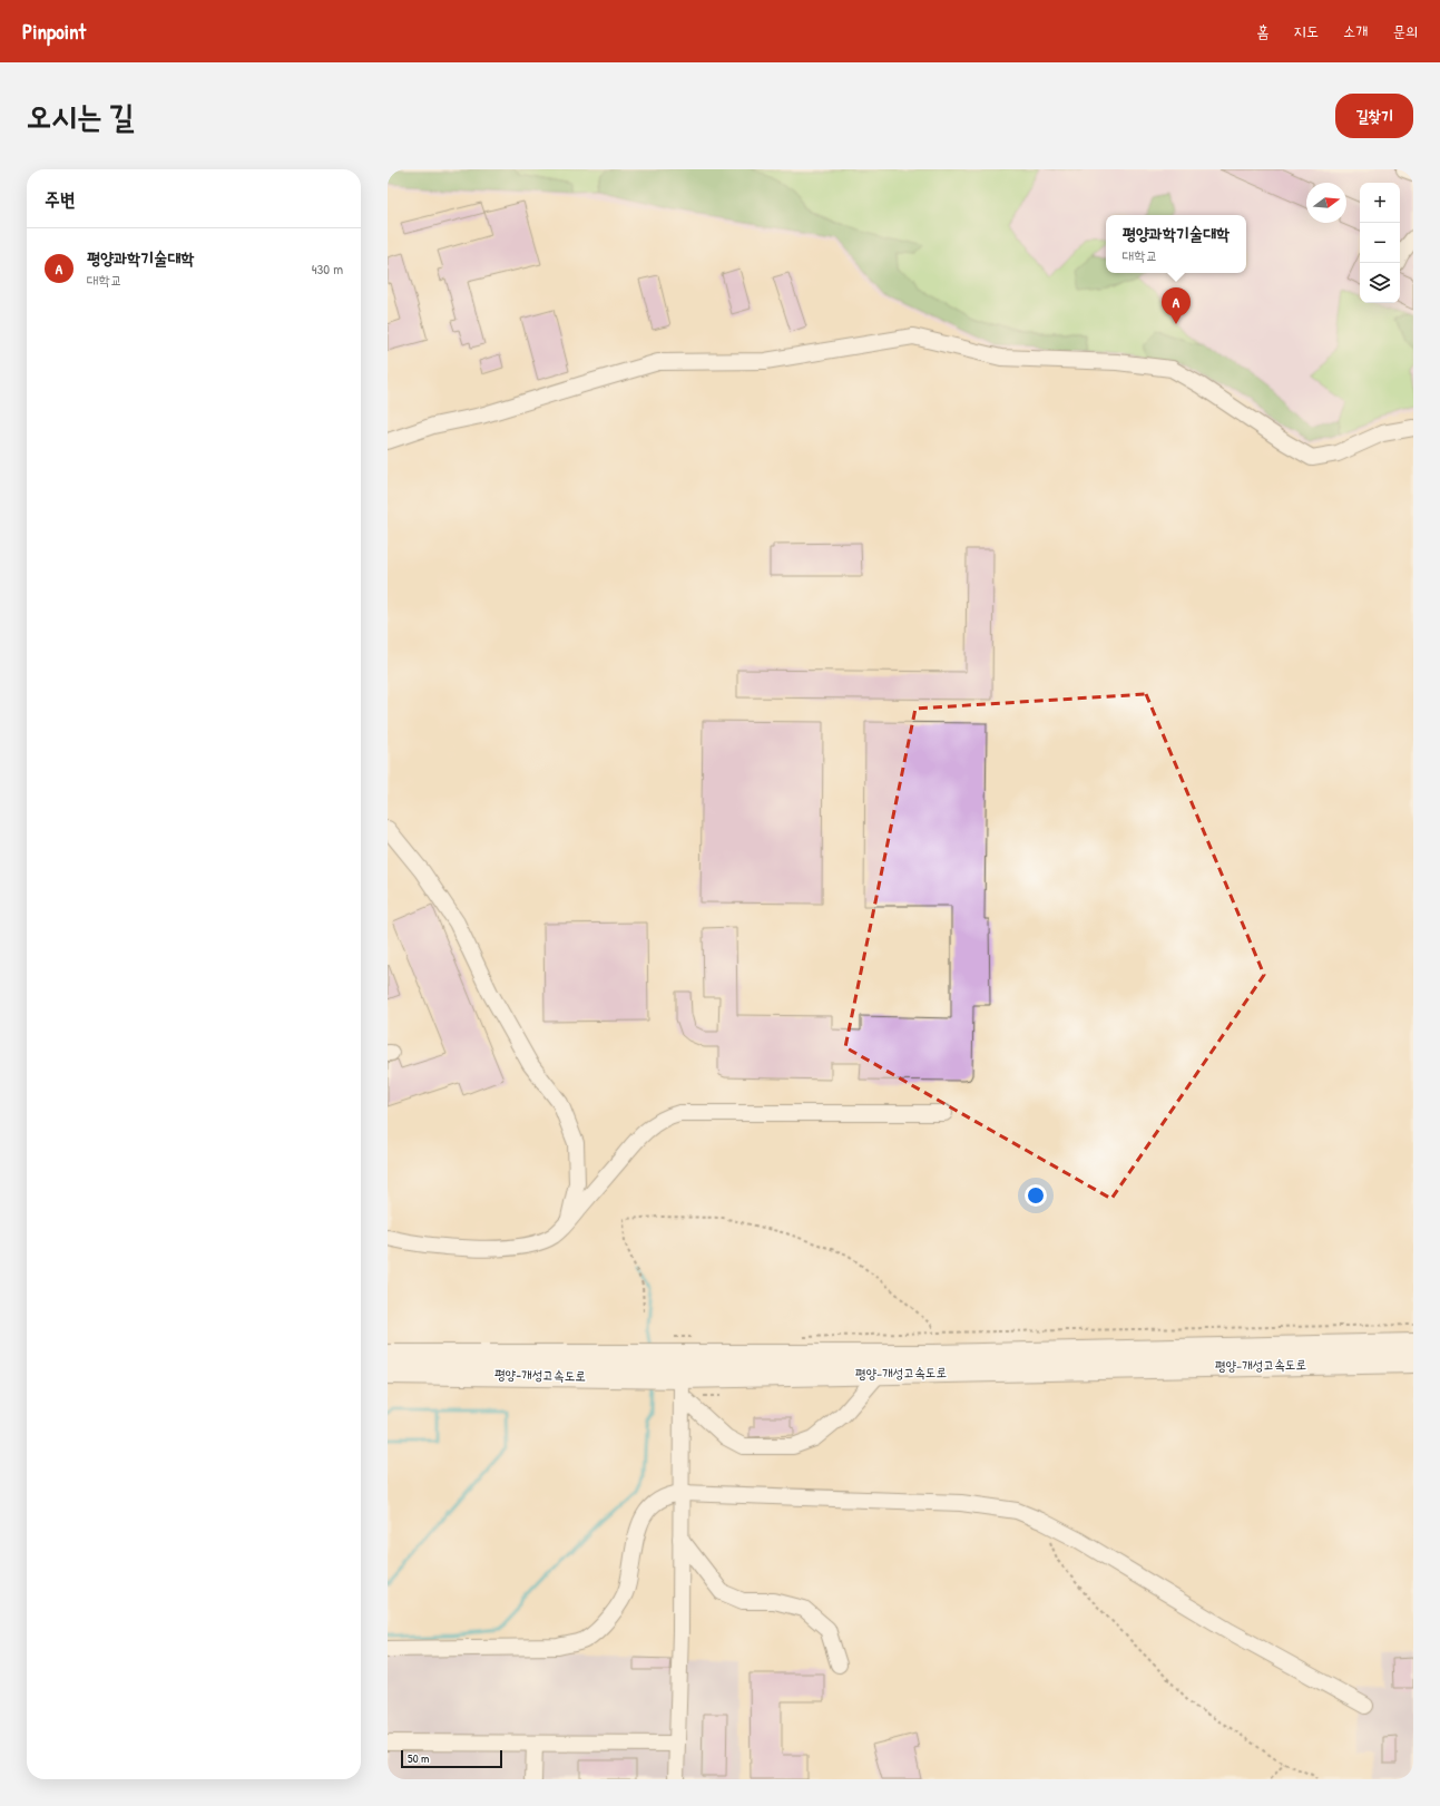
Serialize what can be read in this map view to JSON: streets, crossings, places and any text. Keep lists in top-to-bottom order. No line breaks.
{"streets":{"highway":["평양-개성고속도로"]},"scale_bar":"50 m","north":"right","page":{"header":"Pinpoint","nav":["홈","지도","소개","문의"],"buttons":"길찾기","title":"오시는 길","heading":"주변","map_buttons":["+","−"],"popup":["평양과학기술대학","대학교"],"list":[{"mark":"A","name":"평양과학기술대학","note":"대학교","value":"430 m"}],"pins":"A","scale":"50 m"}}
